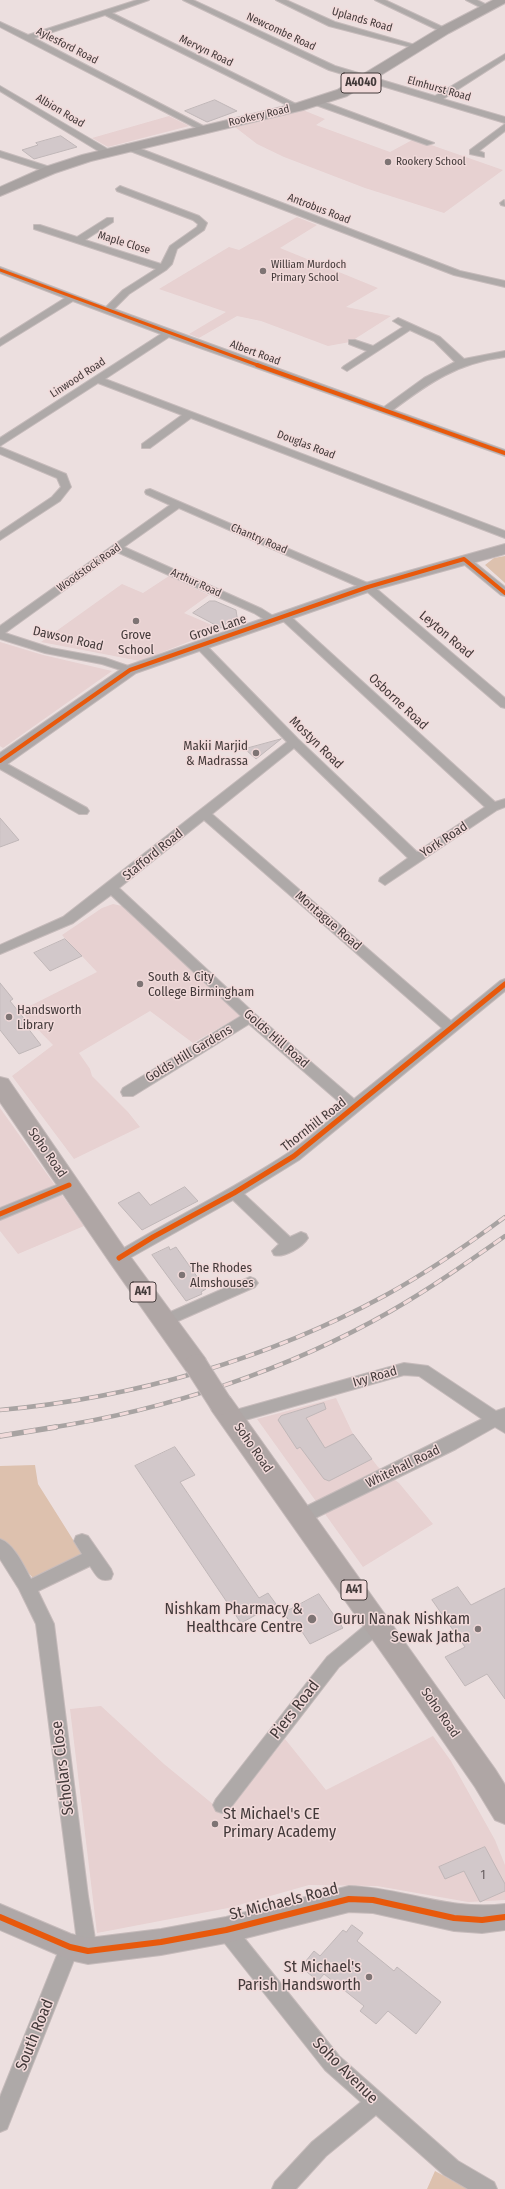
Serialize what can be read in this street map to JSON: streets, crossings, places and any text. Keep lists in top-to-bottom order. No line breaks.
{"streets":{"highway":["Soho Road","A41"],"main road":["A4040","Rookery Road"],"street":["Uplands Road","Newcombe Road","Aylesford Road","Mervyn Road","Elmhurst Road","Albion Road","Antrobus Road","Maple Close","Albert Road","Linwood Road","Douglas Road","Chantry Road","Woodstock Road","Arthur Road","Grove Lane","Leyton Road","Dawson Road","Osborne Road","Mostyn Road","York Road","Stafford Road","Montague Road","Golds Hill Road","Golds Hill Gardens","Thornhill Road","Ivy Road","Whitehall Road","Piers Road","Scholars Close","St Michaels Road","South Road","Soho Avenue"]},"crossings":[["Uplands Road","Rookery Road"],["Newcombe Road","Elmhurst Road"],["Newcombe Road","Rookery Road"],["Aylesford Road","Mervyn Road"],["Aylesford Road","Rookery Road"],["Mervyn Road","Rookery Road"],["Elmhurst Road","Rookery Road"],["Albion Road","Rookery Road"],["Rookery Road","Antrobus Road"],["Albert Road","Linwood Road"],["Linwood Road","Douglas Road"],["Chantry Road","Woodstock Road"],["Chantry Road","Grove Lane"],["Chantry Road","Leyton Road"],["Woodstock Road","Arthur Road"],["Arthur Road","Grove Lane"],["Arthur Road","Osborne Road"],["Grove Lane","Leyton Road"],["Grove Lane","Dawson Road"],["Grove Lane","Osborne Road"],["Grove Lane","Mostyn Road"],["Osborne Road","York Road"],["Mostyn Road","York Road"],["Mostyn Road","Stafford Road"],["Stafford Road","Montague Road"],["Stafford Road","Golds Hill Road"],["Montague Road","Thornhill Road"],["Golds Hill Road","Golds Hill Gardens"],["Golds Hill Road","Thornhill Road"],["Thornhill Road","Soho Road"],["Soho Road","Ivy Road"],["Soho Road","Whitehall Road"],["Soho Road","Piers Road"],["Ivy Road","Whitehall Road"],["Scholars Close","St Michaels Road"],["Scholars Close","South Road"],["St Michaels Road","South Road"],["St Michaels Road","Soho Avenue"]],"places":["Rookery School","William Murdoch Primary School","Grove School","Makii Marjid & Madrassa","South & City College Birmingham","Handsworth Library","The Rhodes Almshouses","Nishkam Pharmacy & Healthcare Centre","Guru Nanak Nishkam Sewak Jatha","St Michael's CE Primary Academy","St Michael's Parish Handsworth"],"house_numbers":["1"]}
